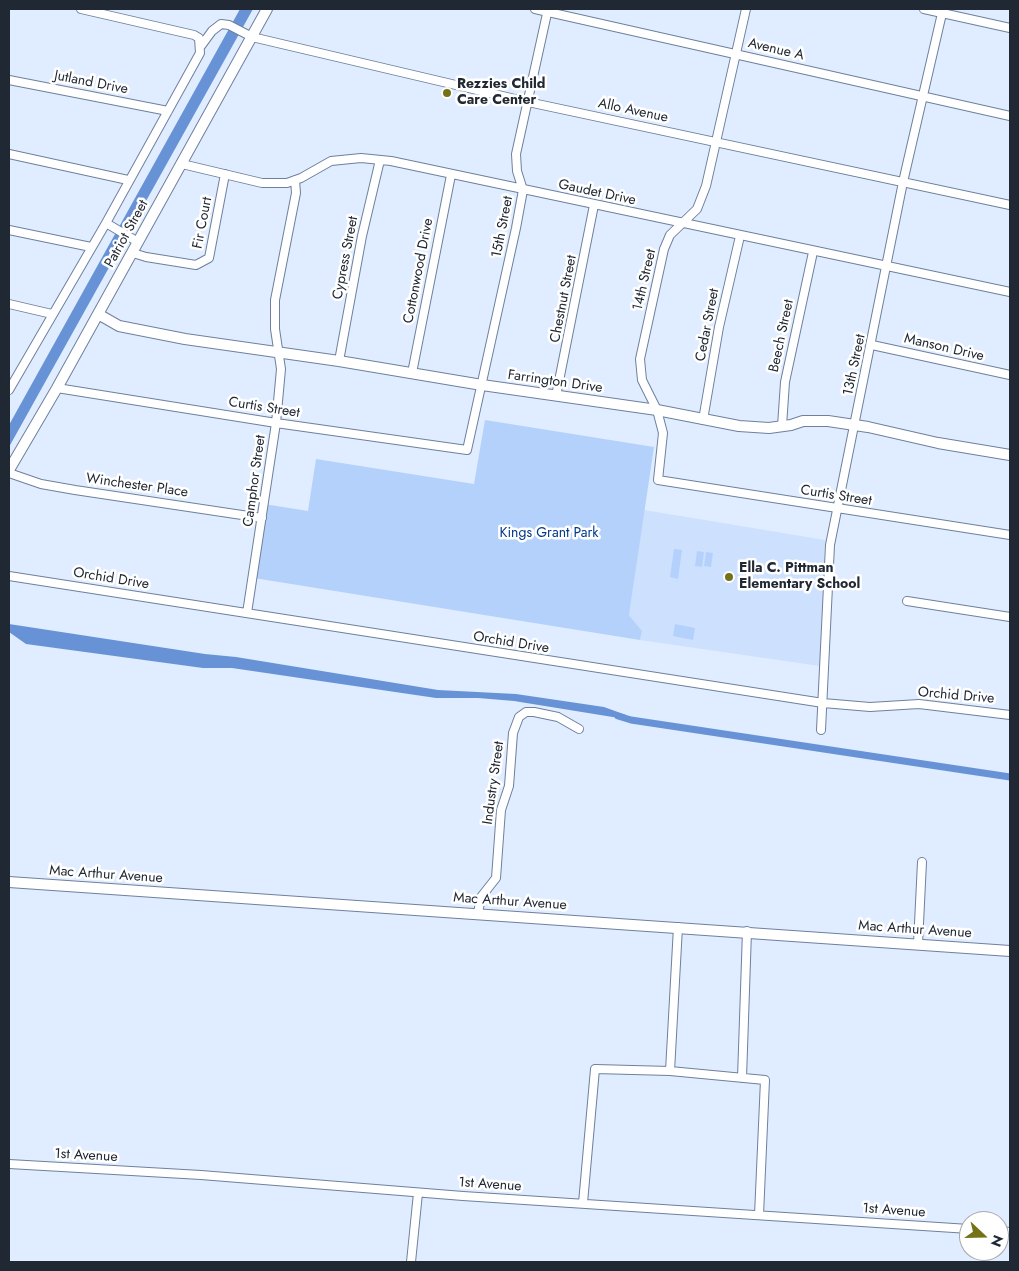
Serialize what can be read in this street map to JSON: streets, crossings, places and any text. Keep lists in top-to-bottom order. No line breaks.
{"streets":{"street":["Avenue A","Jutland Drive","Allo Avenue","Gaudet Drive","Fir Court","15th Street","Patriot Street","Cypress Street","Cottonwood Drive","14th Street","Chestnut Street","Cedar Street","Beech Street","Manson Drive","13th Street","Farrington Drive","Curtis Street","Camphor Street","Winchester Place","Orchid Drive","Industry Street","Mac Arthur Avenue","1st Avenue"]},"crossings":[["Avenue A","15th Street"],["Avenue A","14th Street"],["Avenue A","13th Street"],["Jutland Drive","Patriot Street"],["Allo Avenue","15th Street"],["Allo Avenue","Patriot Street"],["Allo Avenue","14th Street"],["Allo Avenue","13th Street"],["Gaudet Drive","Fir Court"],["Gaudet Drive","15th Street"],["Gaudet Drive","Patriot Street"],["Gaudet Drive","Cypress Street"],["Gaudet Drive","Cottonwood Drive"],["Gaudet Drive","14th Street"],["Gaudet Drive","Chestnut Street"],["Gaudet Drive","Cedar Street"],["Gaudet Drive","Beech Street"],["Gaudet Drive","13th Street"],["Gaudet Drive","Camphor Street"],["Fir Court","Patriot Street"],["15th Street","Farrington Drive"],["15th Street","Curtis Street"],["Patriot Street","Farrington Drive"],["Patriot Street","Curtis Street"],["Patriot Street","Winchester Place"],["Cypress Street","Farrington Drive"],["Cottonwood Drive","Farrington Drive"],["14th Street","Farrington Drive"],["14th Street","Curtis Street"],["Chestnut Street","Farrington Drive"],["Cedar Street","Farrington Drive"],["Beech Street","Farrington Drive"],["Manson Drive","13th Street"],["13th Street","Farrington Drive"],["13th Street","Curtis Street"],["13th Street","Orchid Drive"],["Farrington Drive","Camphor Street"],["Curtis Street","Camphor Street"],["Camphor Street","Winchester Place"],["Camphor Street","Orchid Drive"],["Industry Street","Mac Arthur Avenue"]],"parks":["Kings Grant Park"],"places":["Rezzies Child Care Center","Ella C. Pittman Elementary School"],"north":"right"}
